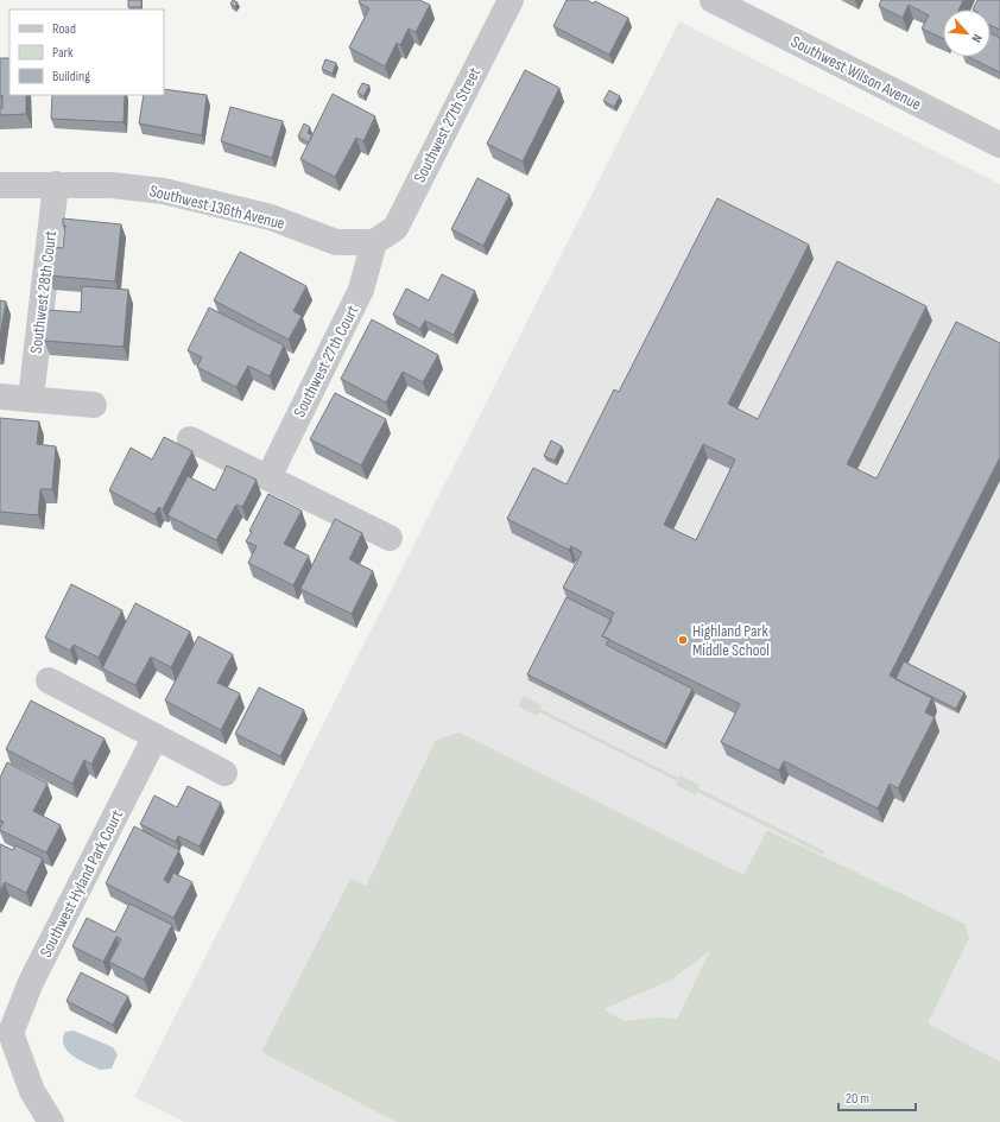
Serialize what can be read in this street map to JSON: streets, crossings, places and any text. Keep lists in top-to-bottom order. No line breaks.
{"streets":{"street":["Southwest Wilson Avenue","Southwest 27th Street","Southwest 136th Avenue","Southwest 28th Court","Southwest 27th Court","Southwest Hyland Park Court"]},"crossings":[["Southwest 27th Street","Southwest 136th Avenue"],["Southwest 27th Street","Southwest 27th Court"],["Southwest 136th Avenue","Southwest 28th Court"],["Southwest 136th Avenue","Southwest 27th Court"]],"places":["Highland Park Middle School"],"legend":["Road","Park","Building"],"scale_bar":"20 m","north":"bottom right"}
